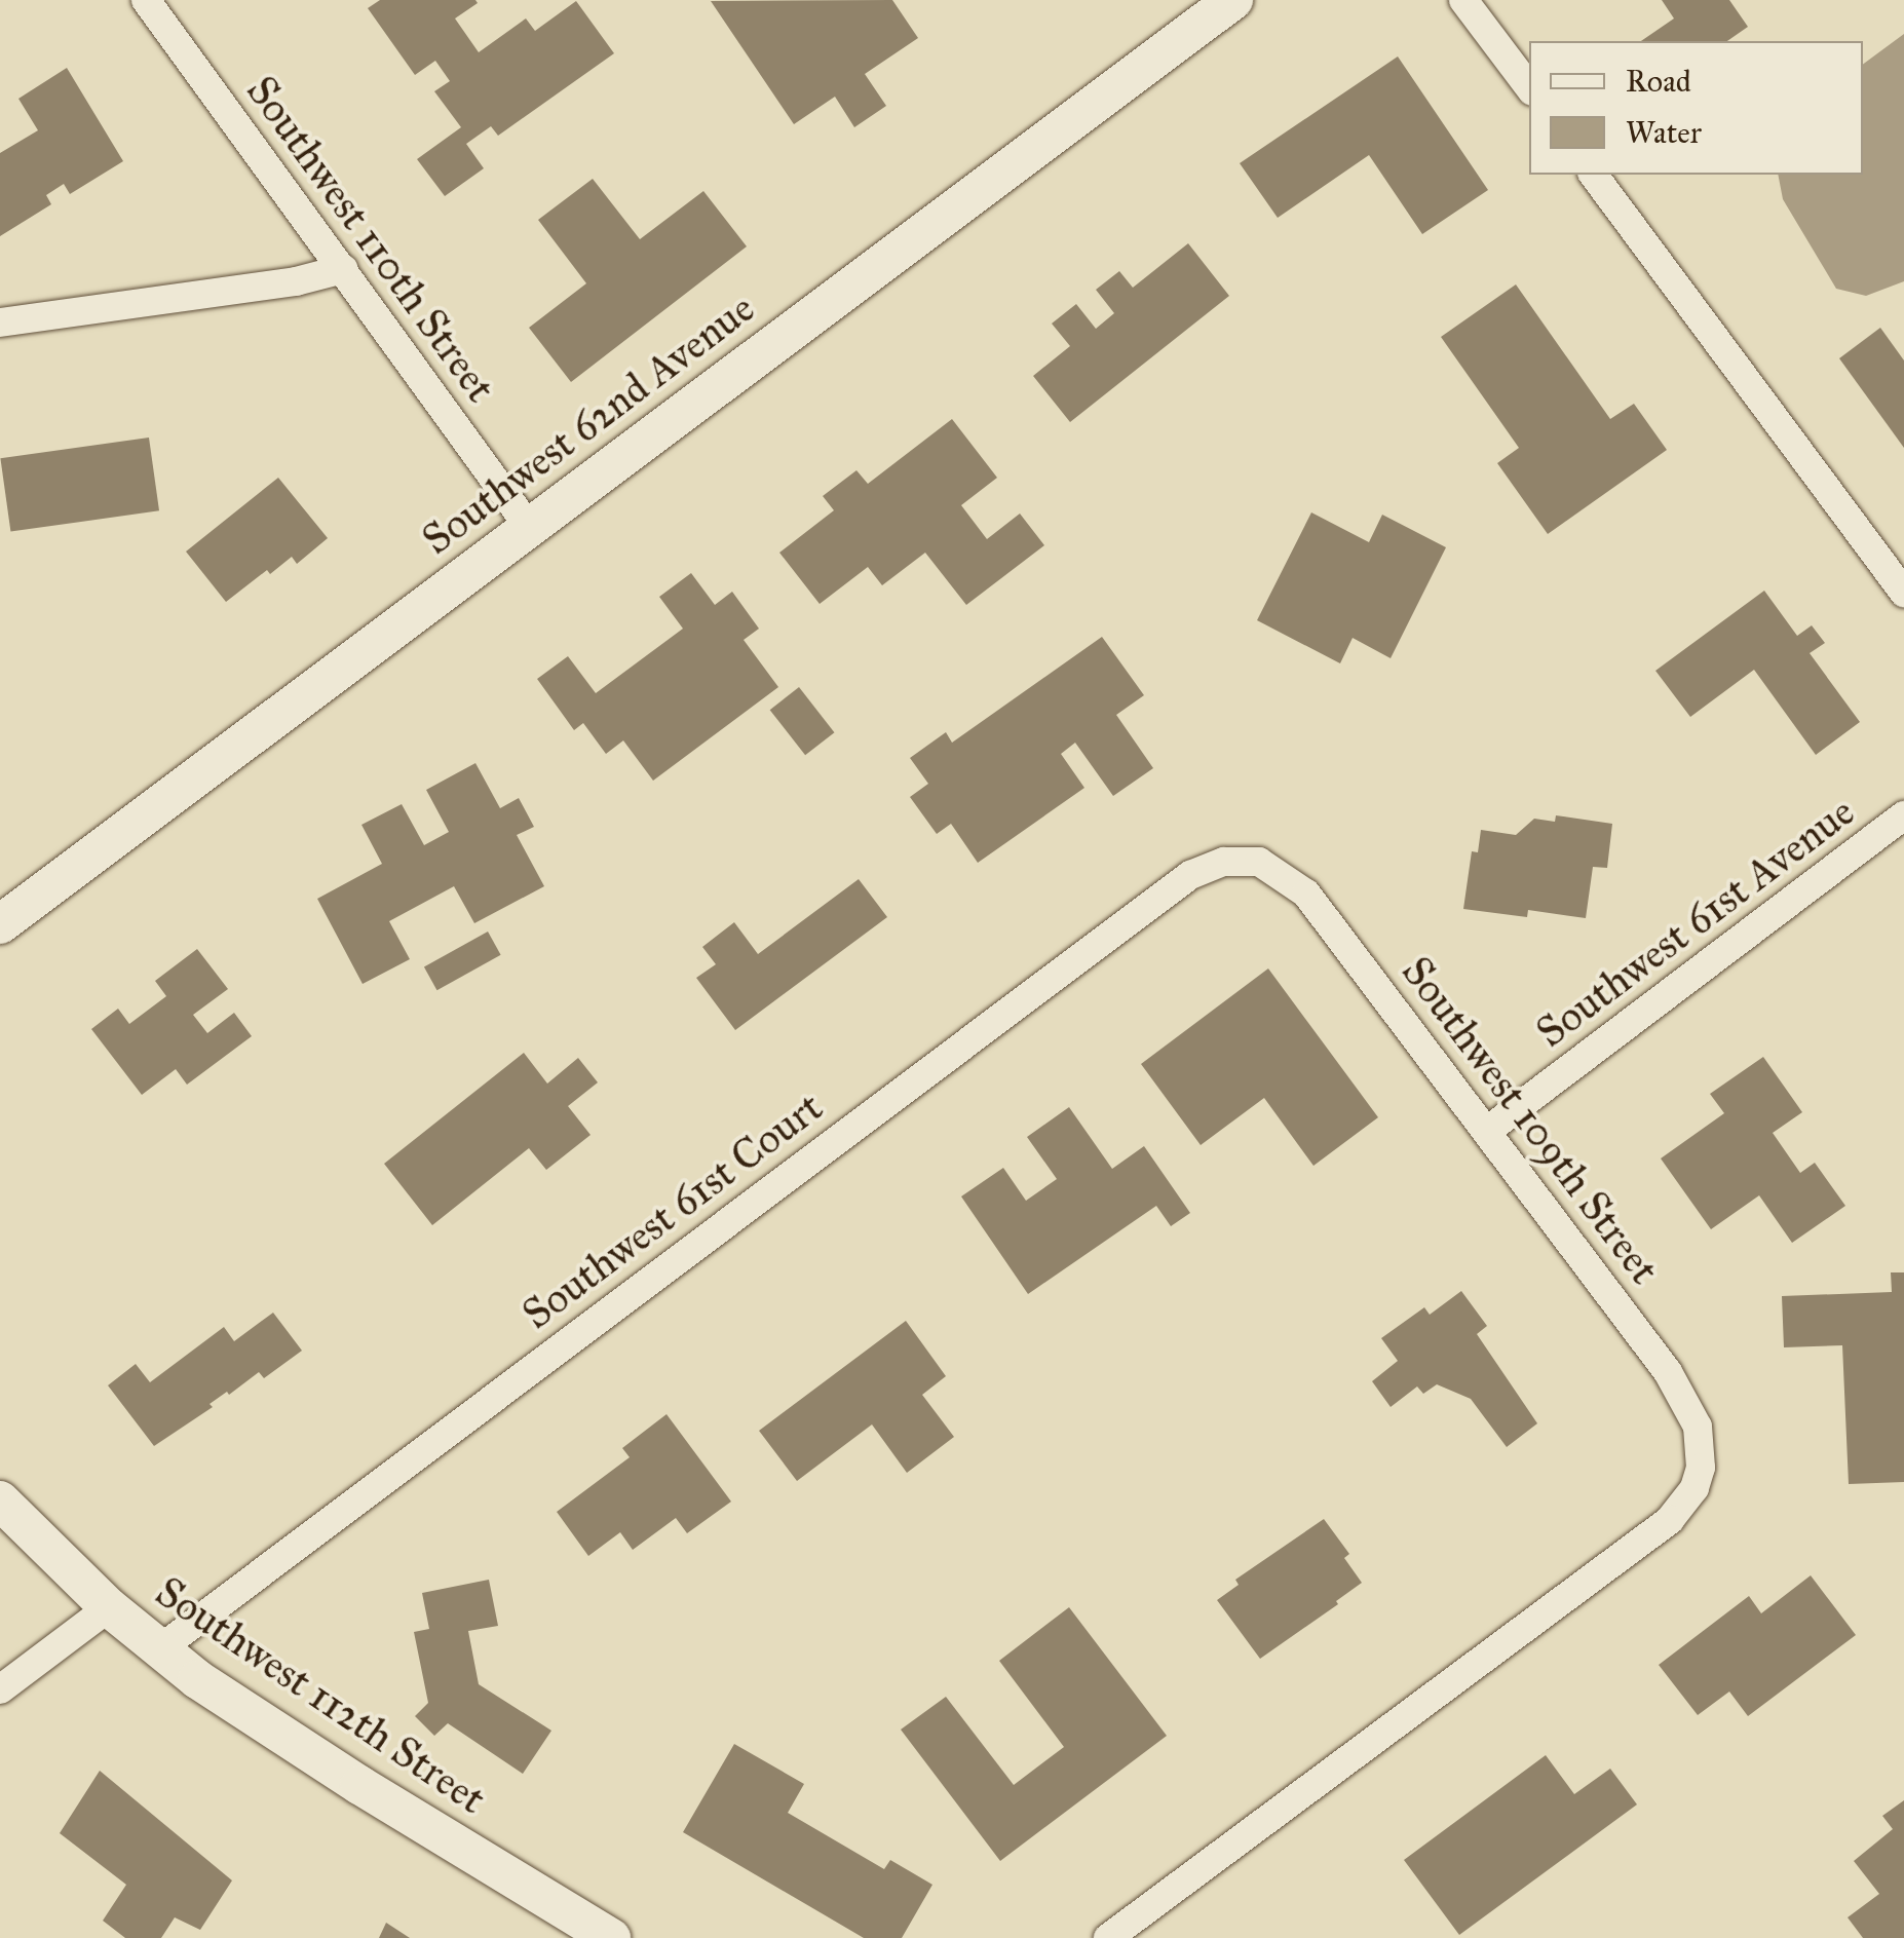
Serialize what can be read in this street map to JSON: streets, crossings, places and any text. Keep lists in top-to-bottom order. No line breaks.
{"streets":{"street":["Southwest 110th Street","Southwest 62nd Avenue","Southwest 61st Avenue","Southwest 109th Street","Southwest 61st Court","Southwest 112th Street"]},"crossings":[["Southwest 110th Street","Southwest 62nd Avenue"],["Southwest 61st Avenue","Southwest 109th Street"],["Southwest 109th Street","Southwest 61st Court"],["Southwest 61st Court","Southwest 112th Street"]],"legend":["Road","Water"]}
